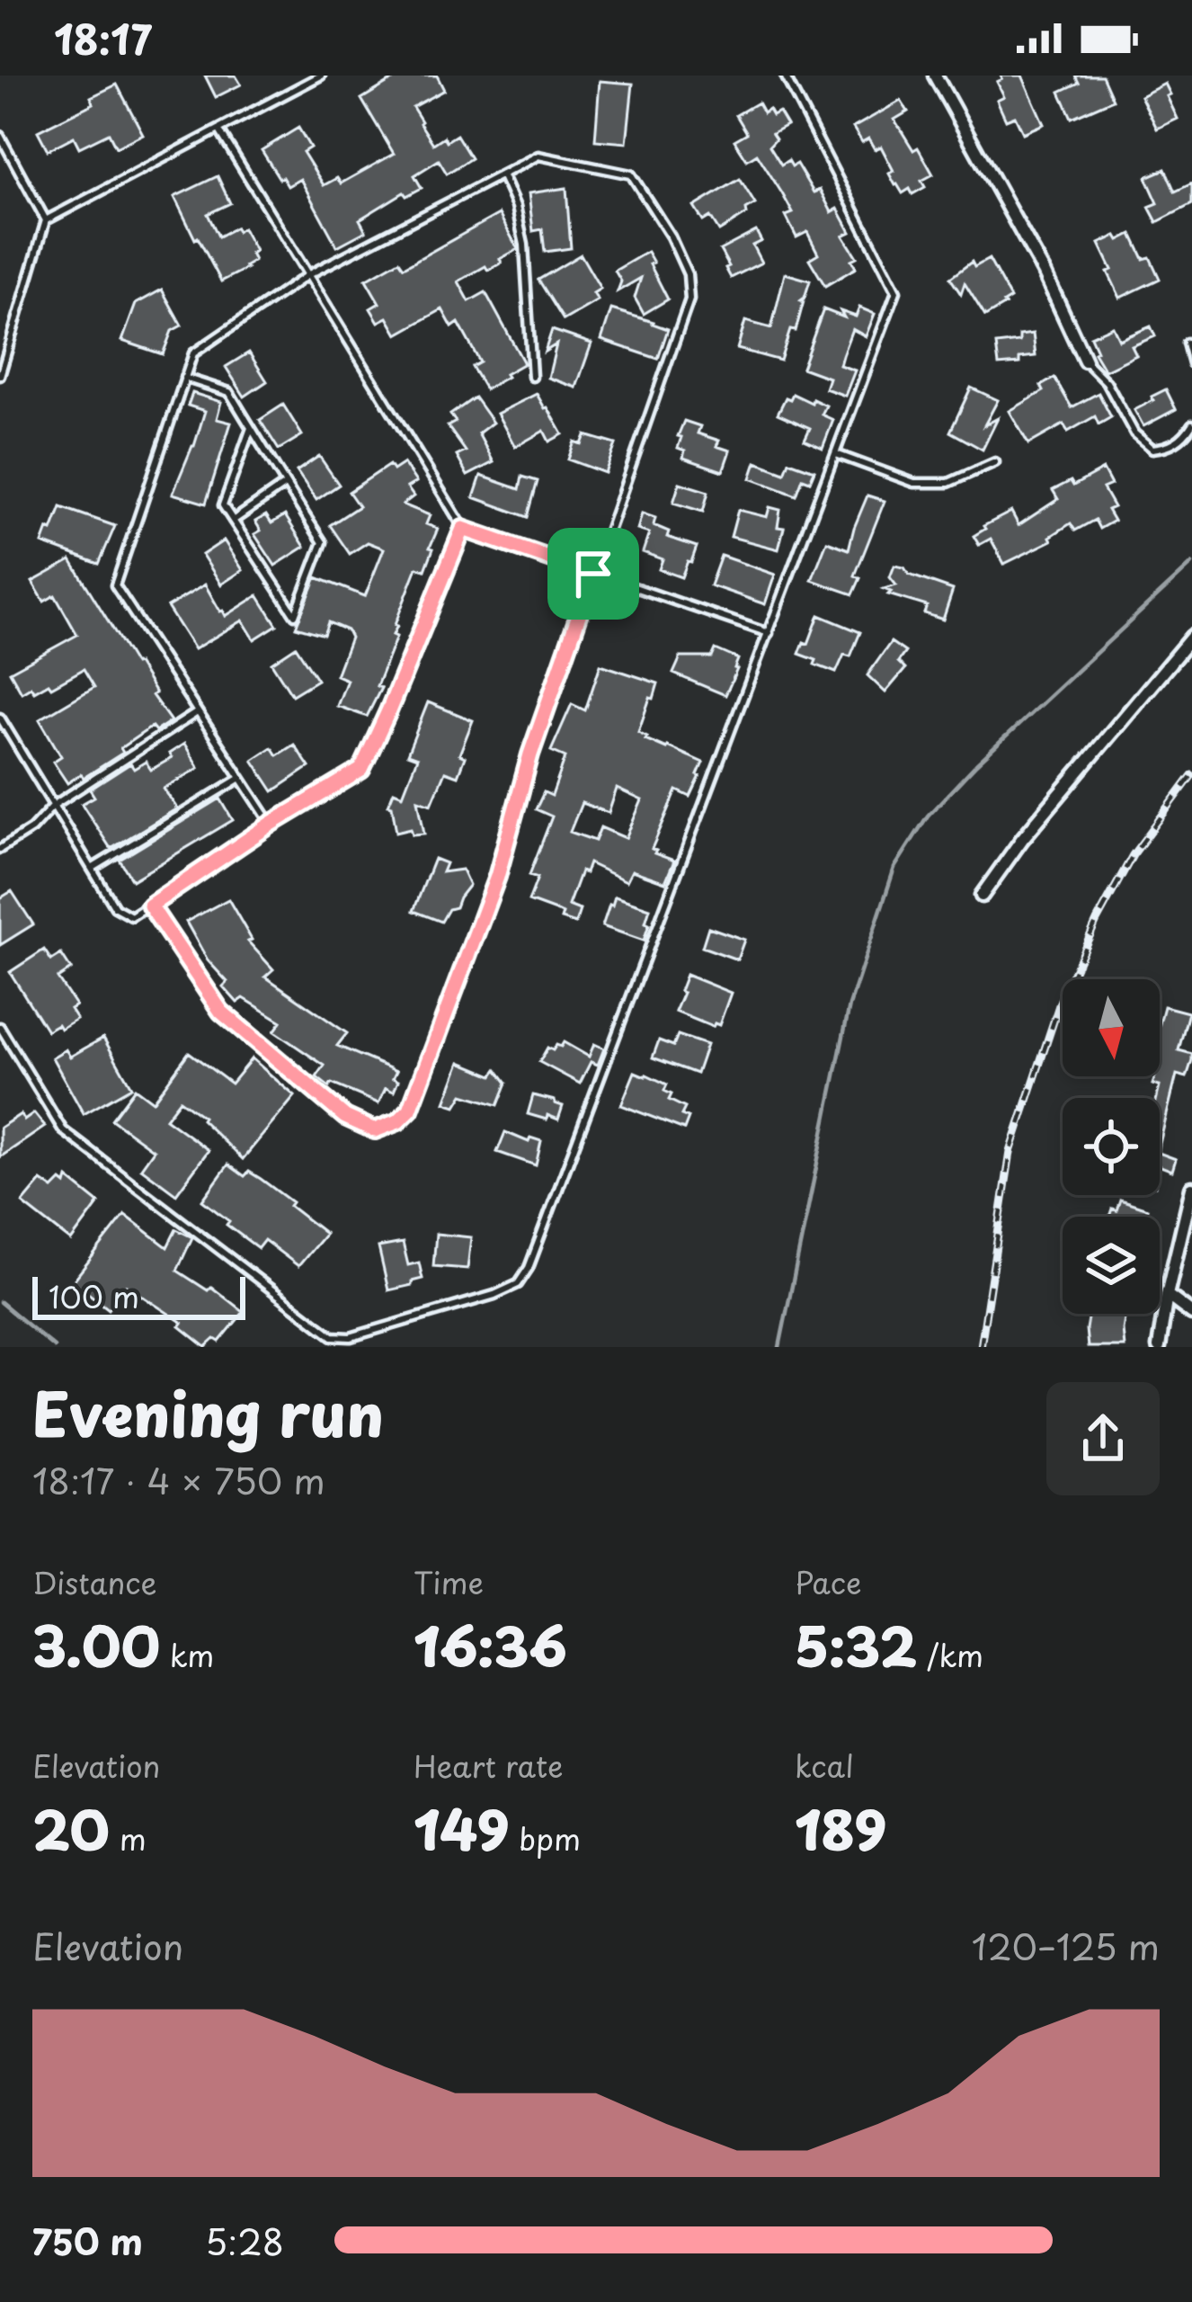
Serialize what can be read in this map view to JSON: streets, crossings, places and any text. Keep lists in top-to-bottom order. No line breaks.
{"scale_bar":"100 m","north":"bottom","page":{"status":"18:17","scale":"100 m","heading":["Evening run","18:17 · 4 × 750 m"],"stats":[["Distance","3.00 km"],["Time","16:36"],["Pace","5:32 /km"],["Elevation","20 m"],["Heart rate","149 bpm"],["kcal","189"]],"chart":["Elevation","120–125 m"],"list":[{"name":"750 m","note":"5:28"}]}}
